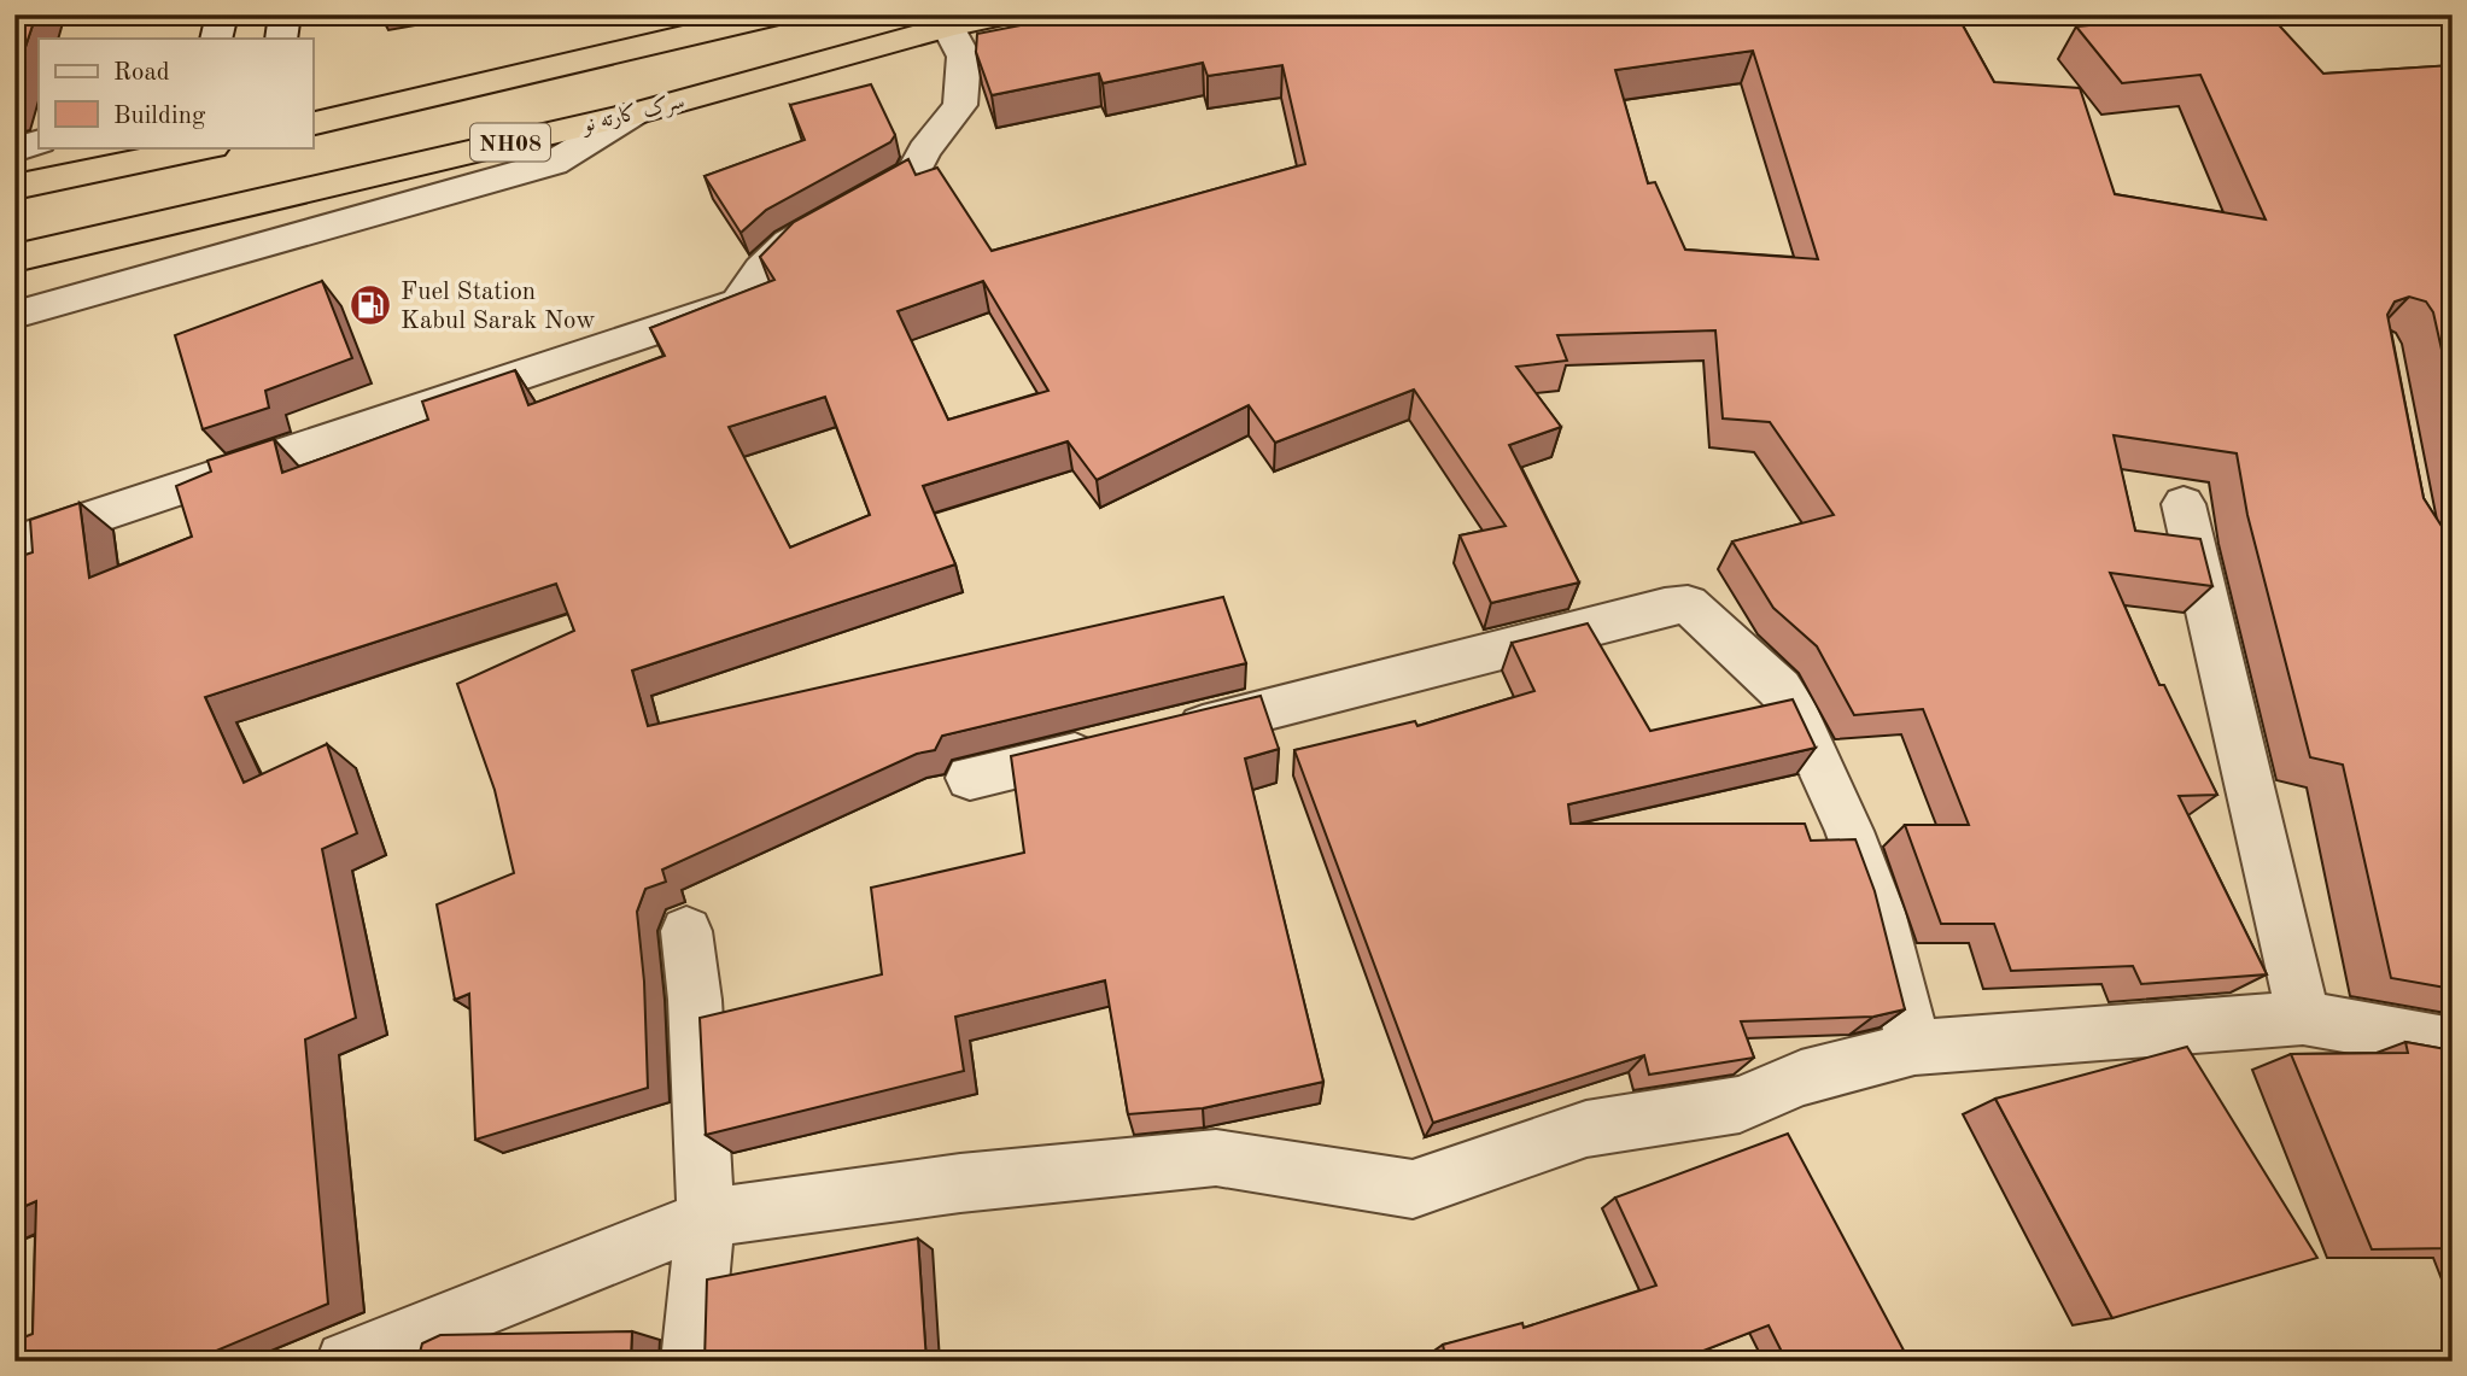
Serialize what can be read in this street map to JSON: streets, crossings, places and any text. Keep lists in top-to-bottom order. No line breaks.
{"streets":{"highway":["سرک کارته نو","NH08"]},"places":{"fuel station":["Fuel Station Kabul Sarak Now"]},"legend":["Road","Building"]}
